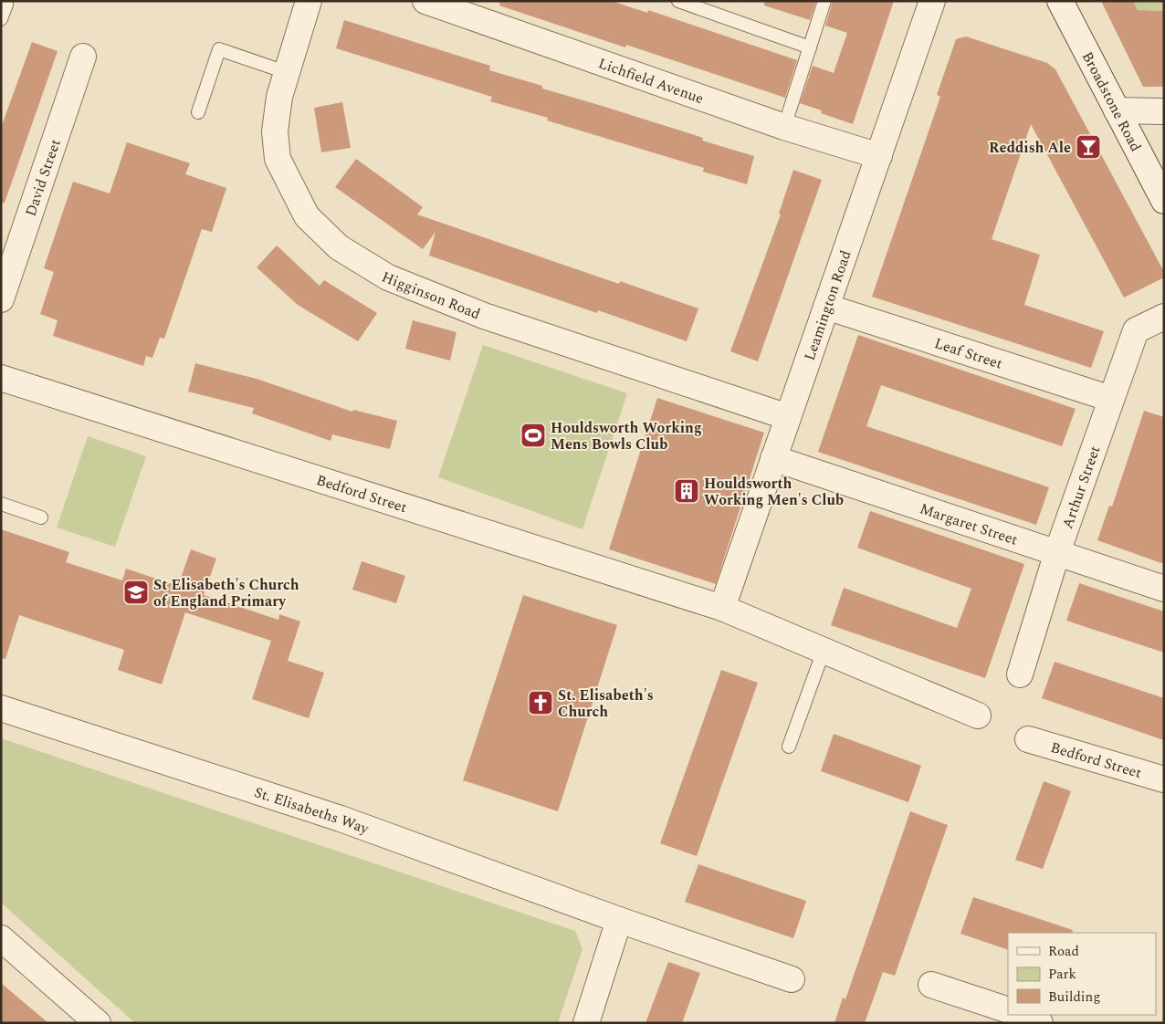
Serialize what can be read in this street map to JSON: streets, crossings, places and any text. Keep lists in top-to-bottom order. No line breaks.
{"streets":{"street":["Lichfield Avenue","Broadstone Road","David Street","Higginson Road","Leamington Road","Leaf Street","Arthur Street","Bedford Street","Margaret Street","St. Elisabeths Way"]},"crossings":[["Lichfield Avenue","Leamington Road"],["Higginson Road","Leamington Road"],["Leamington Road","Leaf Street"],["Leamington Road","Bedford Street"],["Leamington Road","Margaret Street"],["Leaf Street","Arthur Street"],["Arthur Street","Margaret Street"]],"places":{"bar":["Reddish Ale"],"sports":["Houldsworth Working Mens Bowls Club"],"building":["Houldsworth Working Men's Club"],"school or university":["St Elisabeth's Church of England Primary"],"church":["St. Elisabeth's Church"]},"legend":["Road","Park","Building"]}
